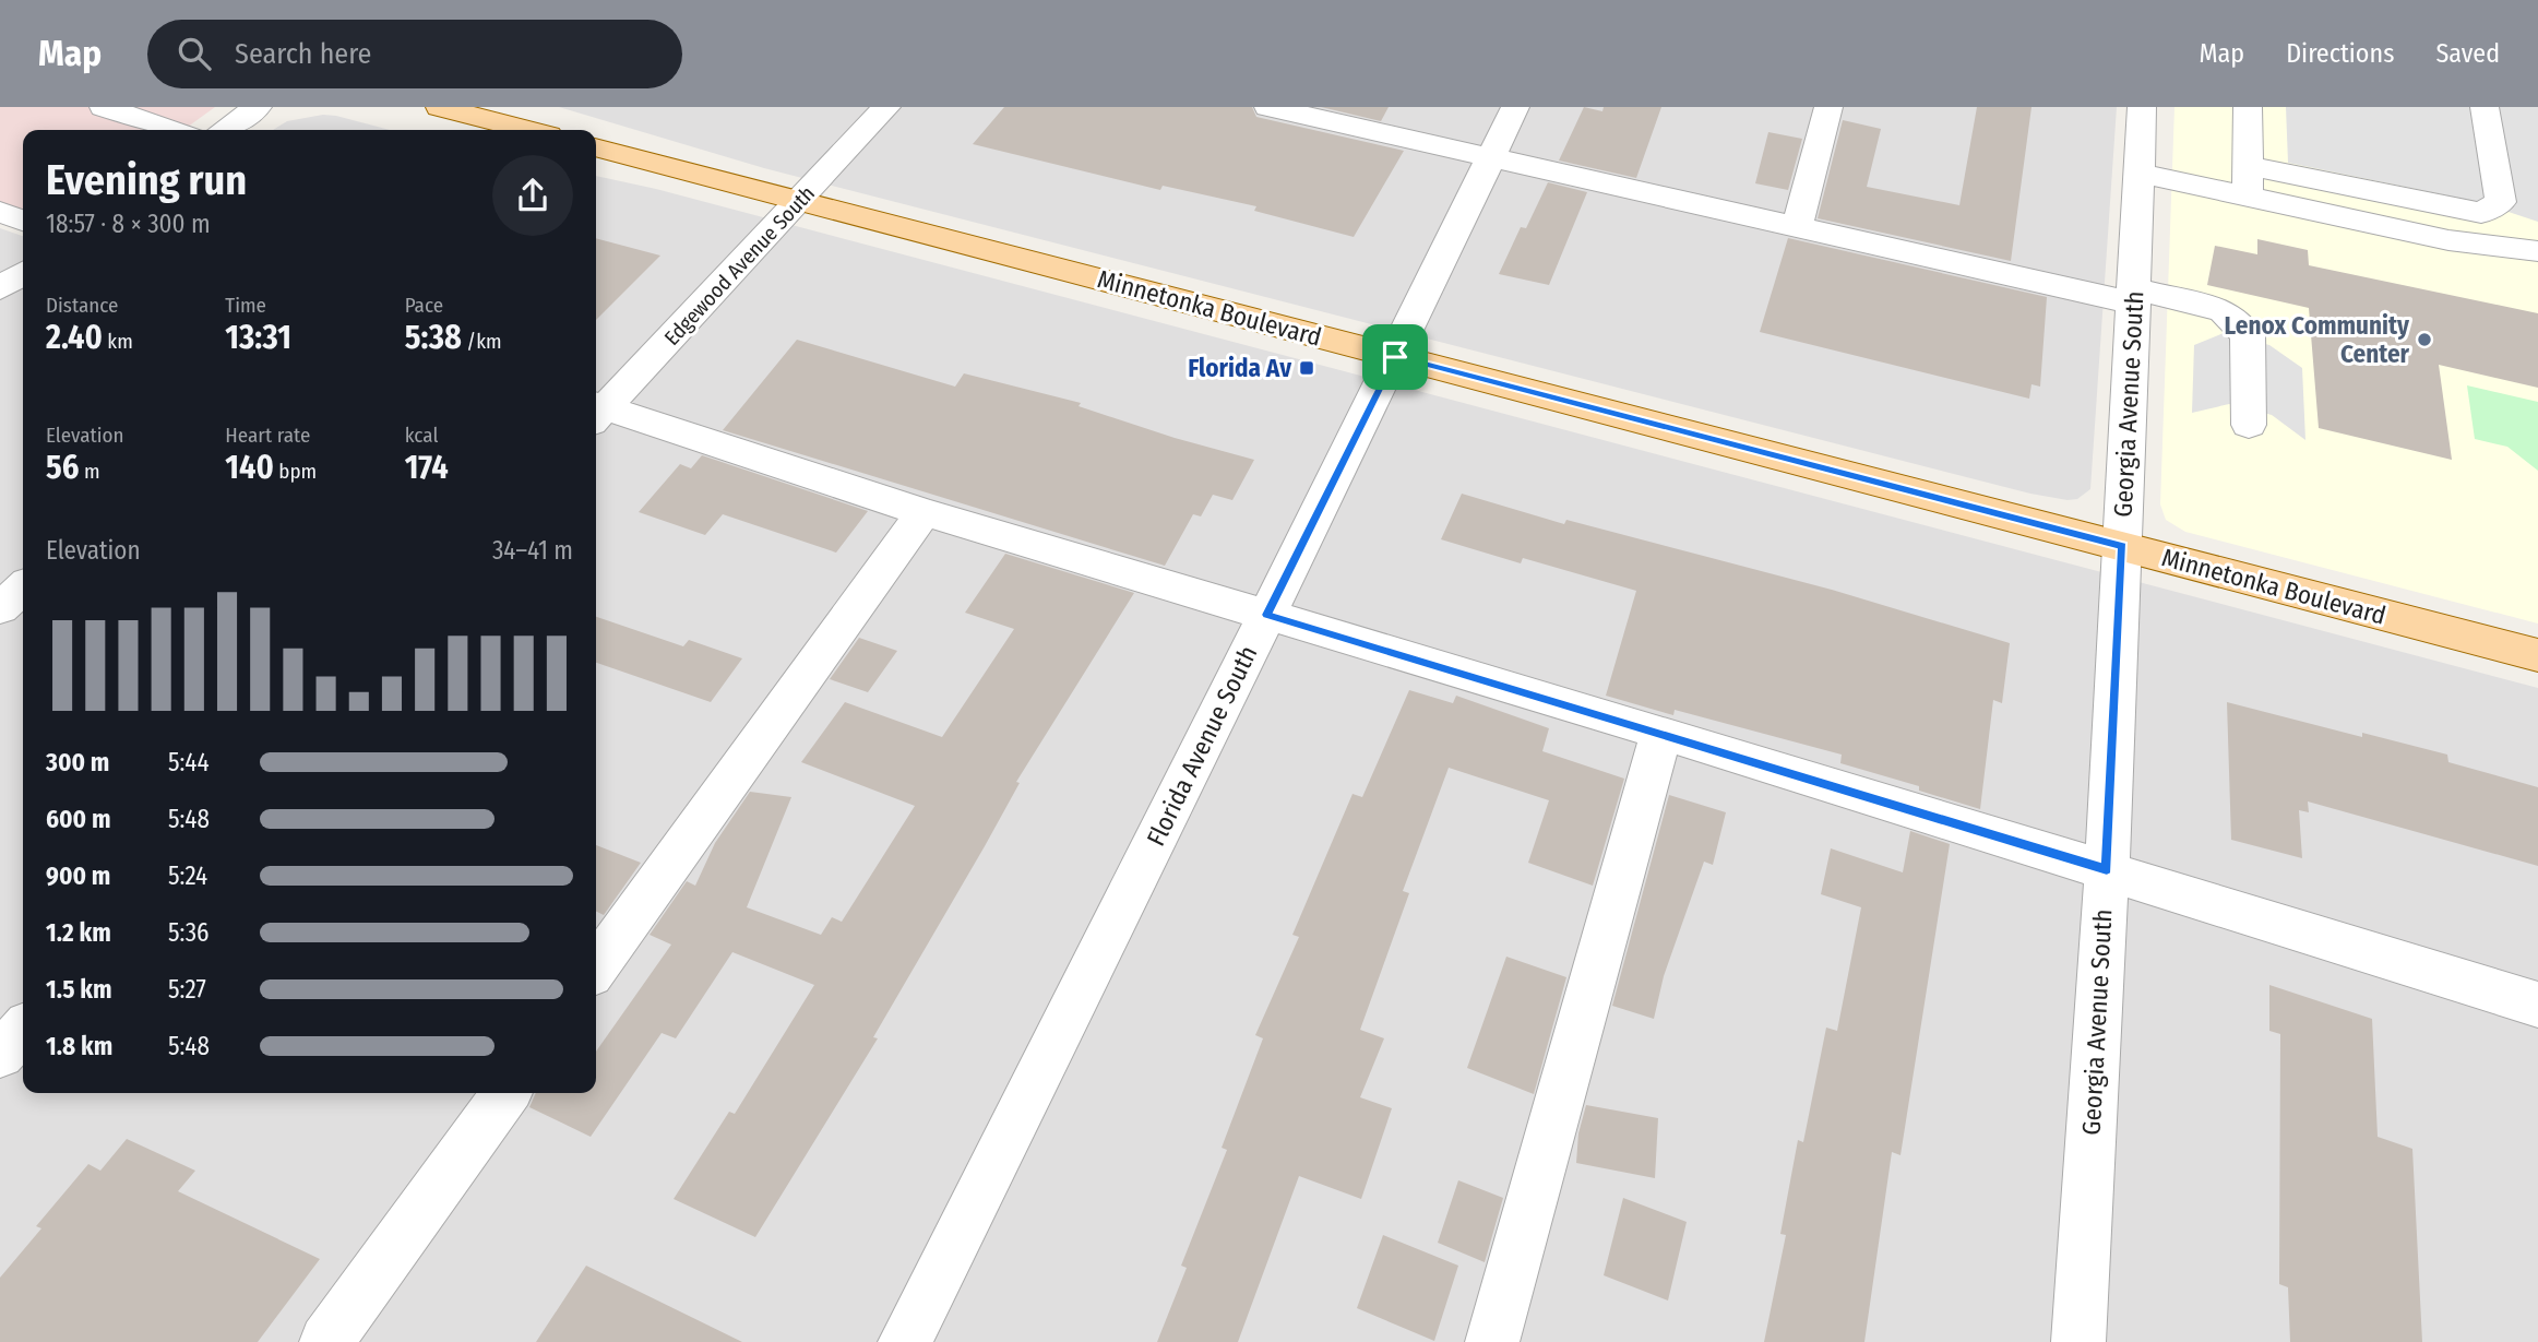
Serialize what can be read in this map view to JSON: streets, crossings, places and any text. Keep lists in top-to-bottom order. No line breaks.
{"streets":{"main road":["Minnetonka Boulevard"],"street":["Edgewood Avenue South","Georgia Avenue South","Florida Avenue South"]},"crossings":[["Edgewood Avenue South","Minnetonka Boulevard"],["Minnetonka Boulevard","Georgia Avenue South"],["Minnetonka Boulevard","Florida Avenue South"]],"places":{"other":["Lenox Community Center"],"transit":["Florida Av"]},"page":{"header":"Map","search":"Search here","nav":["Map","Directions","Saved"],"heading":["Evening run","18:57 · 8 × 300 m"],"stats":[["Distance","2.40 km"],["Time","13:31"],["Pace","5:38 /km"],["Elevation","56 m"],["Heart rate","140 bpm"],["kcal","174"]],"chart":["Elevation","34–41 m"],"list":[{"name":"300 m","note":"5:44"},{"name":"600 m","note":"5:48"},{"name":"900 m","note":"5:24"},{"name":"1.2 km","note":"5:36"},{"name":"1.5 km","note":"5:27"},{"name":"1.8 km","note":"5:48"}]}}
